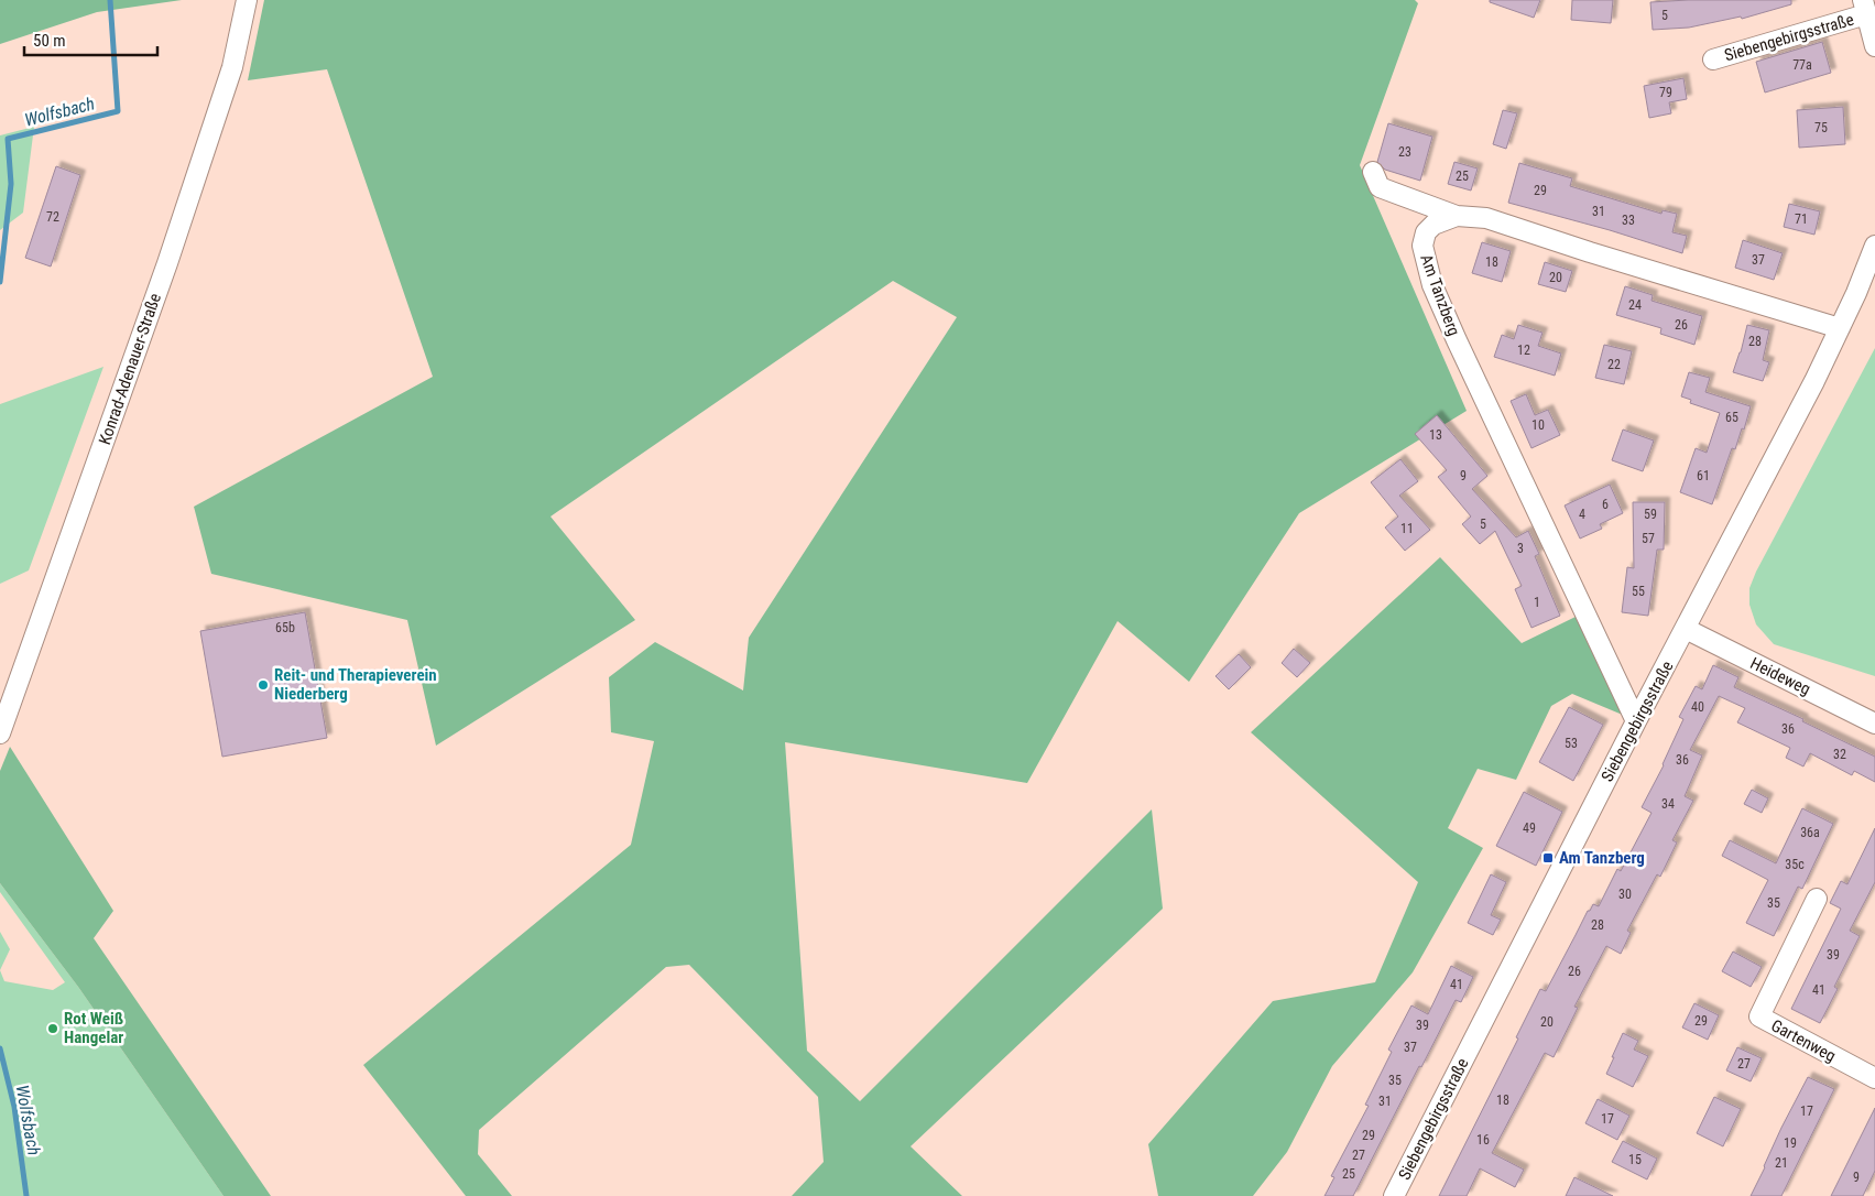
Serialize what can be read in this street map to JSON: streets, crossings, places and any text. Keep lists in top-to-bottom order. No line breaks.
{"streets":{"street":["Siebengebirgsstraße","Am Tanzberg","Konrad-Adenauer-Straße","Heideweg","Gartenweg"]},"crossings":[["Siebengebirgsstraße","Am Tanzberg"],["Siebengebirgsstraße","Heideweg"]],"water":["Wolfsbach"],"places":{"other":["Reit- und Therapieverein Niederberg","Rot Weiß Hangelar"],"transit":["Am Tanzberg"]},"house_numbers":["5","77a","79","75","23","25","29","31","72","71","33","37","18","20","24","26","28","12","22","65","10","13","9","61","6","4","59","5","11","57","3","55","1","65b","40","36","53","32","36","34","49","36a","35c","30","35","28","39","26","41","41","29","20","39","37","27","35","18","31","17","17","29","16","19","27","15","21","25","9"],"scale_bar":"50 m"}
